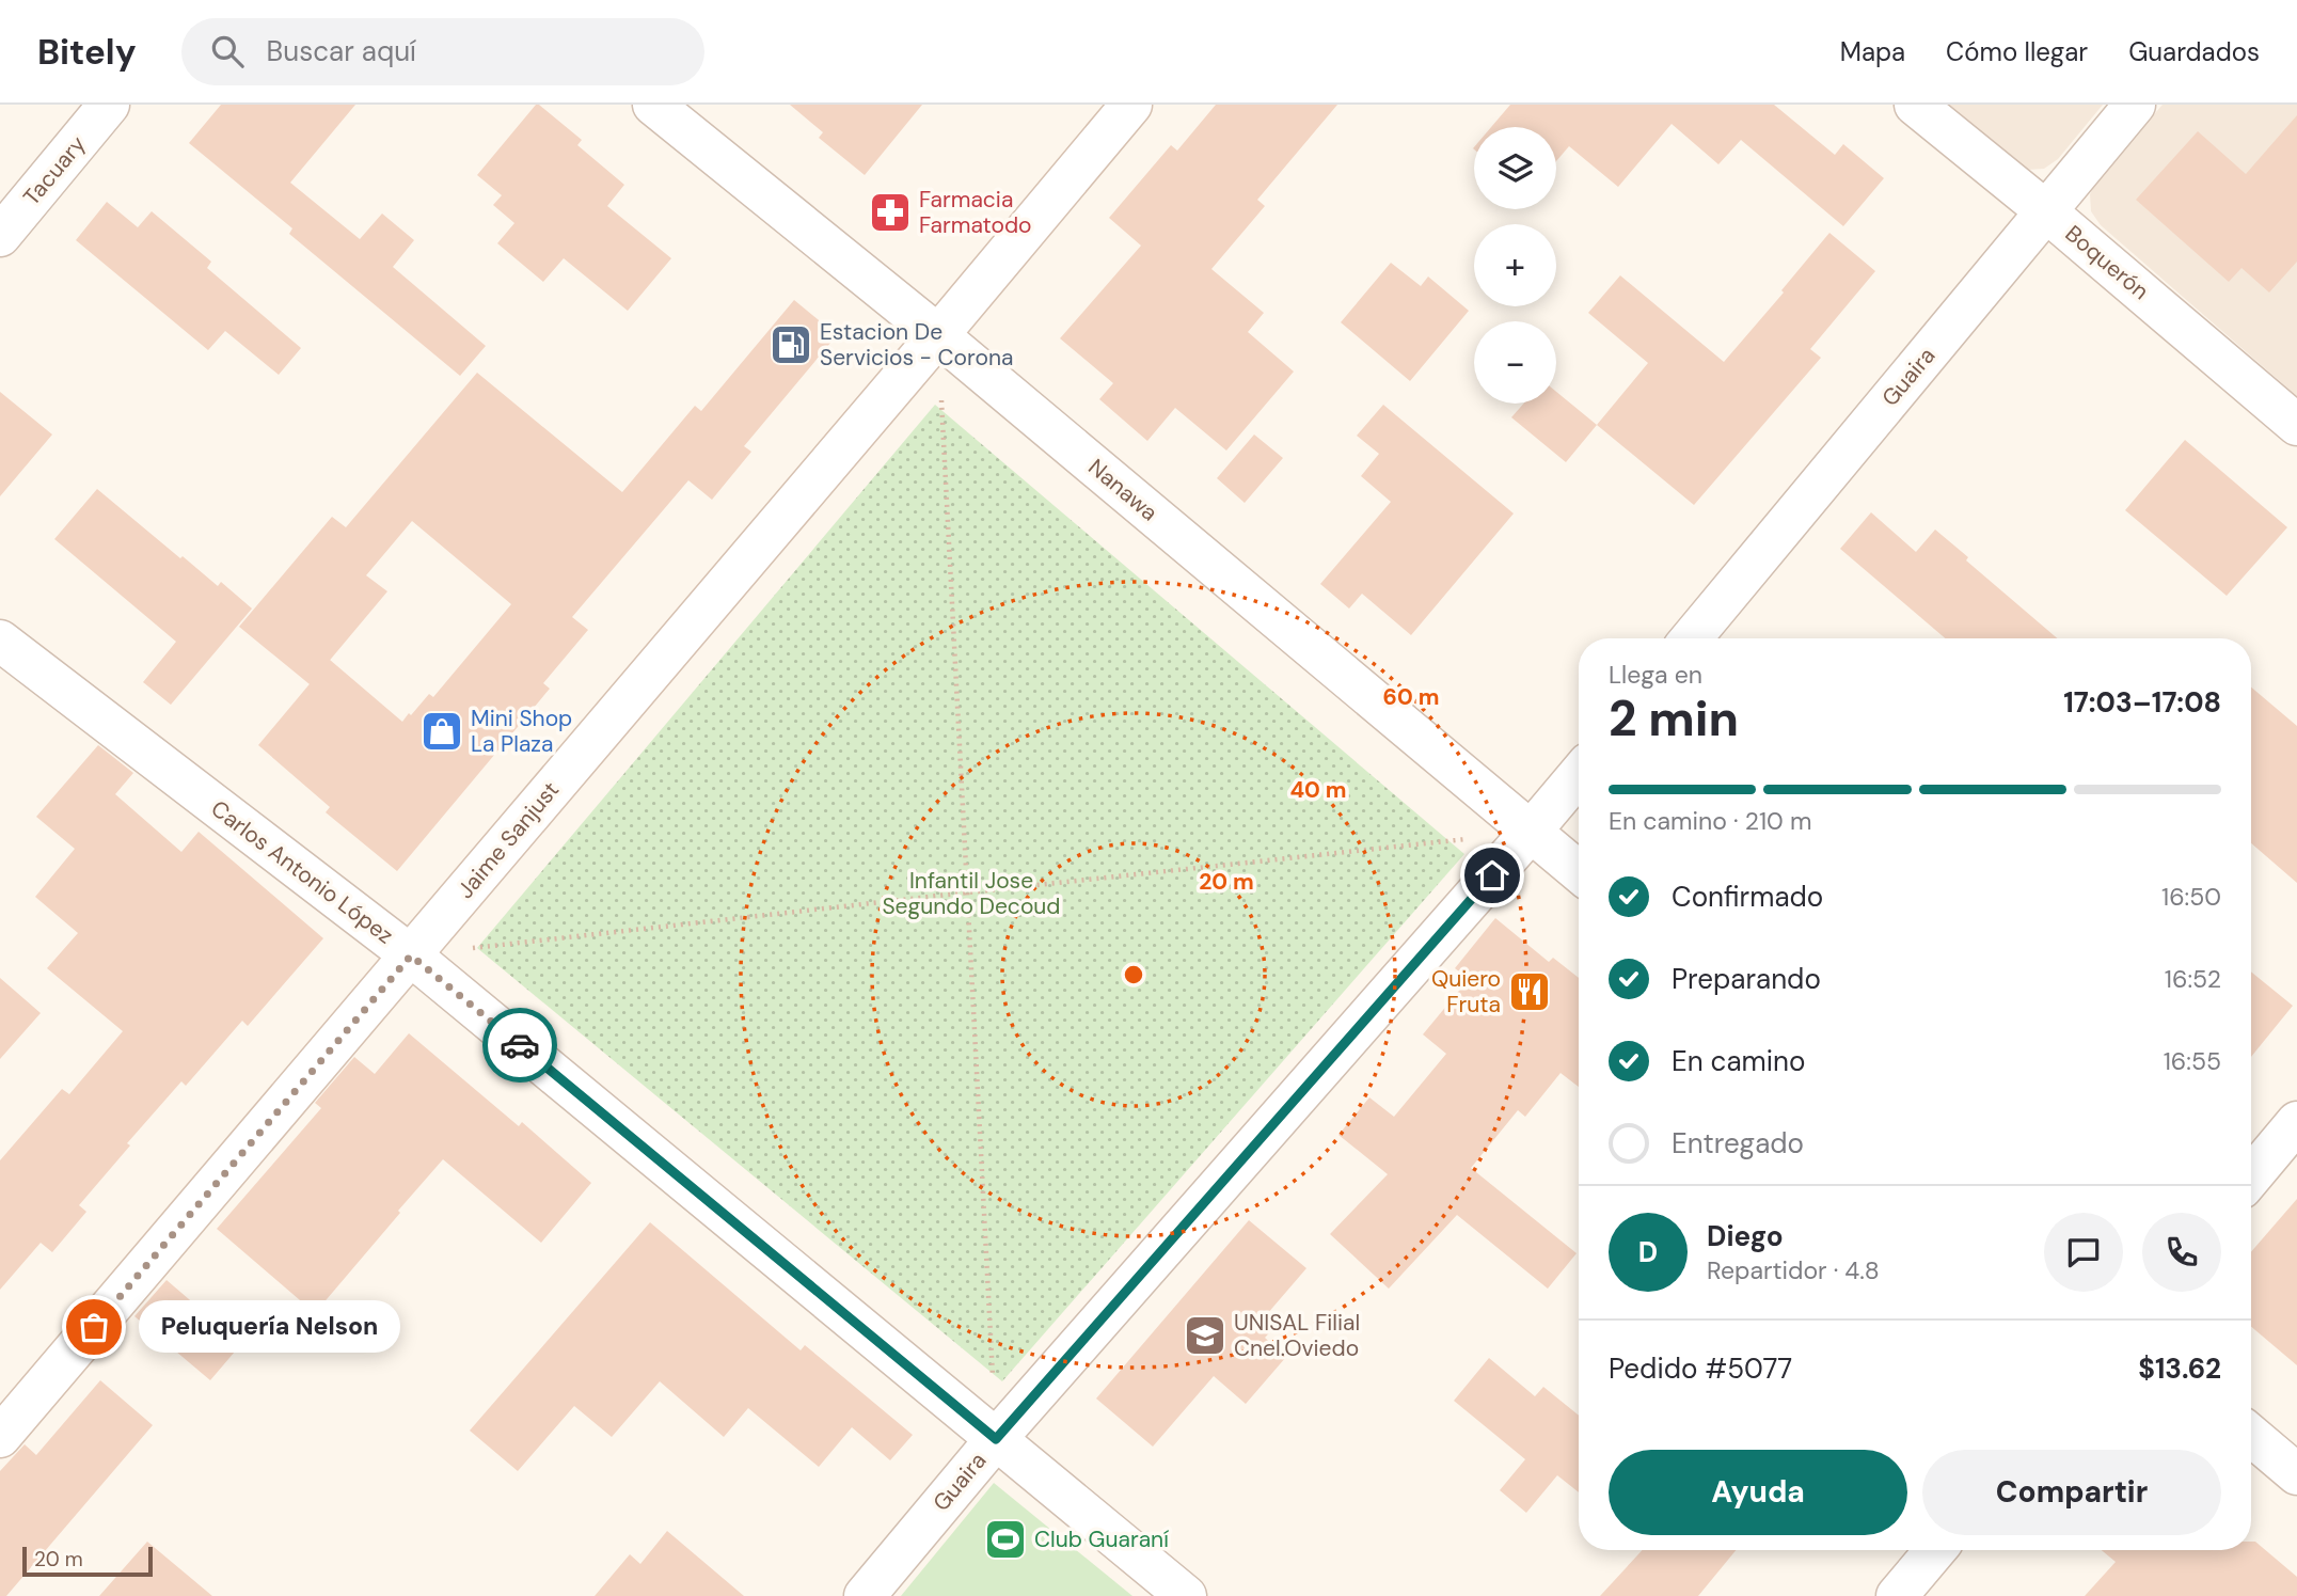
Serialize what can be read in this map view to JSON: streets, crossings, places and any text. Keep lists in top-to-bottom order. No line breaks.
{"streets":{"street":["Tacuary","Boquerón","Guaira","Nanawa","Jaime Sanjust","Carlos Antonio López"]},"crossings":[["Boquerón","Guaira"],["Guaira","Nanawa"],["Guaira","Carlos Antonio López"],["Nanawa","Jaime Sanjust"],["Jaime Sanjust","Carlos Antonio López"]],"parks":["Infantil Jose Segundo Decoud"],"places":{"pharmacy":["Farmacia Farmatodo"],"fuel station":["Estacion De Servicios - Corona"],"shop":["Mini Shop La Plaza"],"restaurant":["Quiero Fruta"],"other":["Peluquería Nelson"],"school or university":["UNISAL Filial Cnel.Oviedo"],"sports":["Club Guaraní"]},"scale_bar":"20 m","page":{"header":"Bitely","search":"Buscar aquí","nav":["Mapa","Cómo llegar","Guardados"],"map_buttons":["+","−"],"heading":["2 min","Llega en","17:03–17:08"],"panel":["Diego","Repartidor · 4.8","Pedido #5077","$13.62"],"bar":"En camino · 210 m","list":[["Confirmado","16:50"],["Preparando","16:52"],["En camino","16:55"],"Entregado"],"round":"D","bubble":"Peluquería Nelson","buttons":["Ayuda","Compartir"],"scale":"20 m"},"rings":["60 m","40 m","20 m"]}
